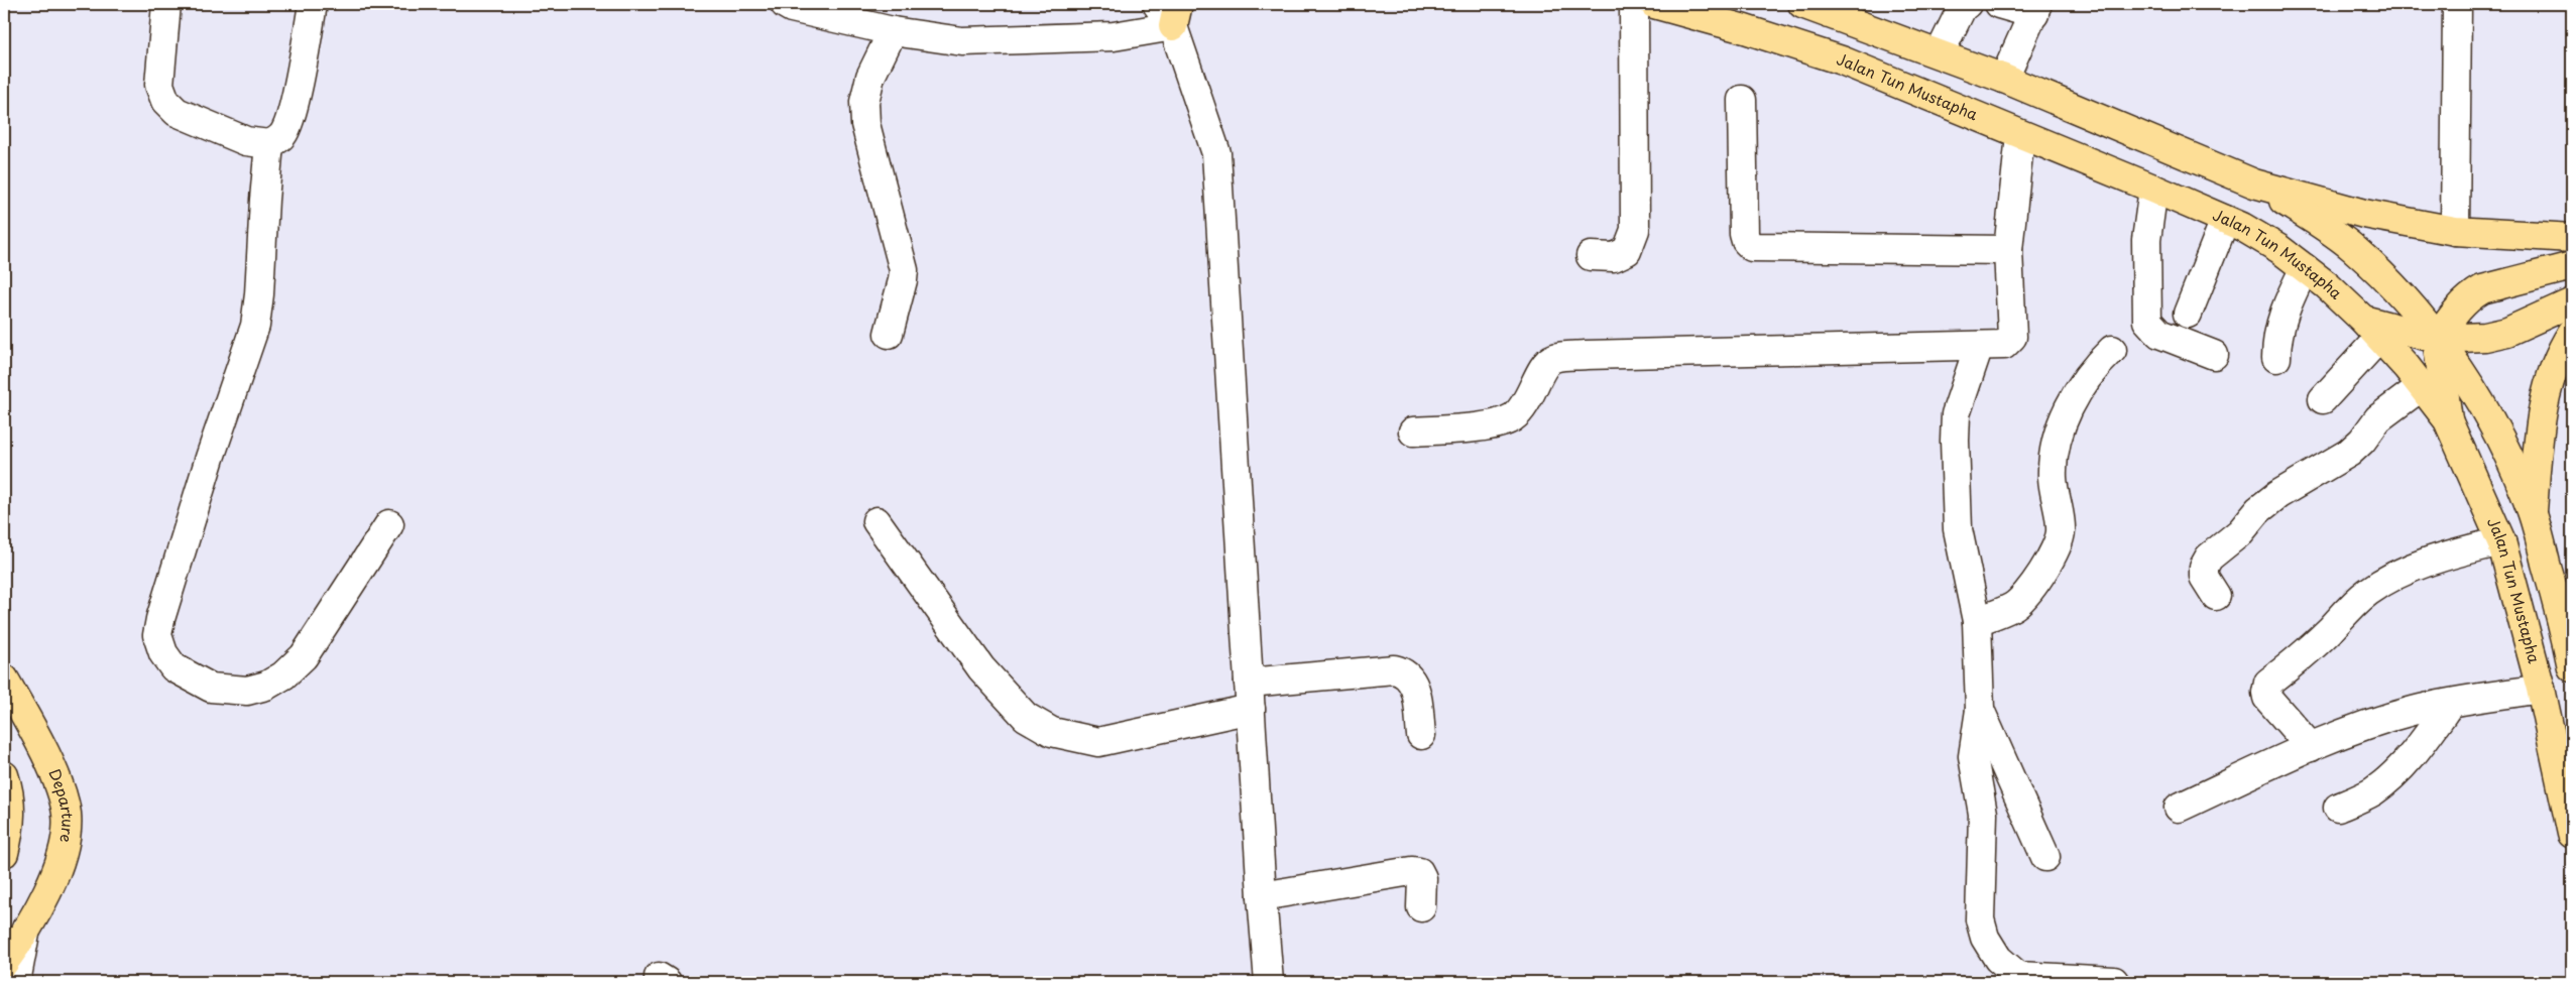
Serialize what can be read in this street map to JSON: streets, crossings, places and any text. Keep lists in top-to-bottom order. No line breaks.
{"streets":{"main road":["Jalan Tun Mustapha","Departure"]}}
